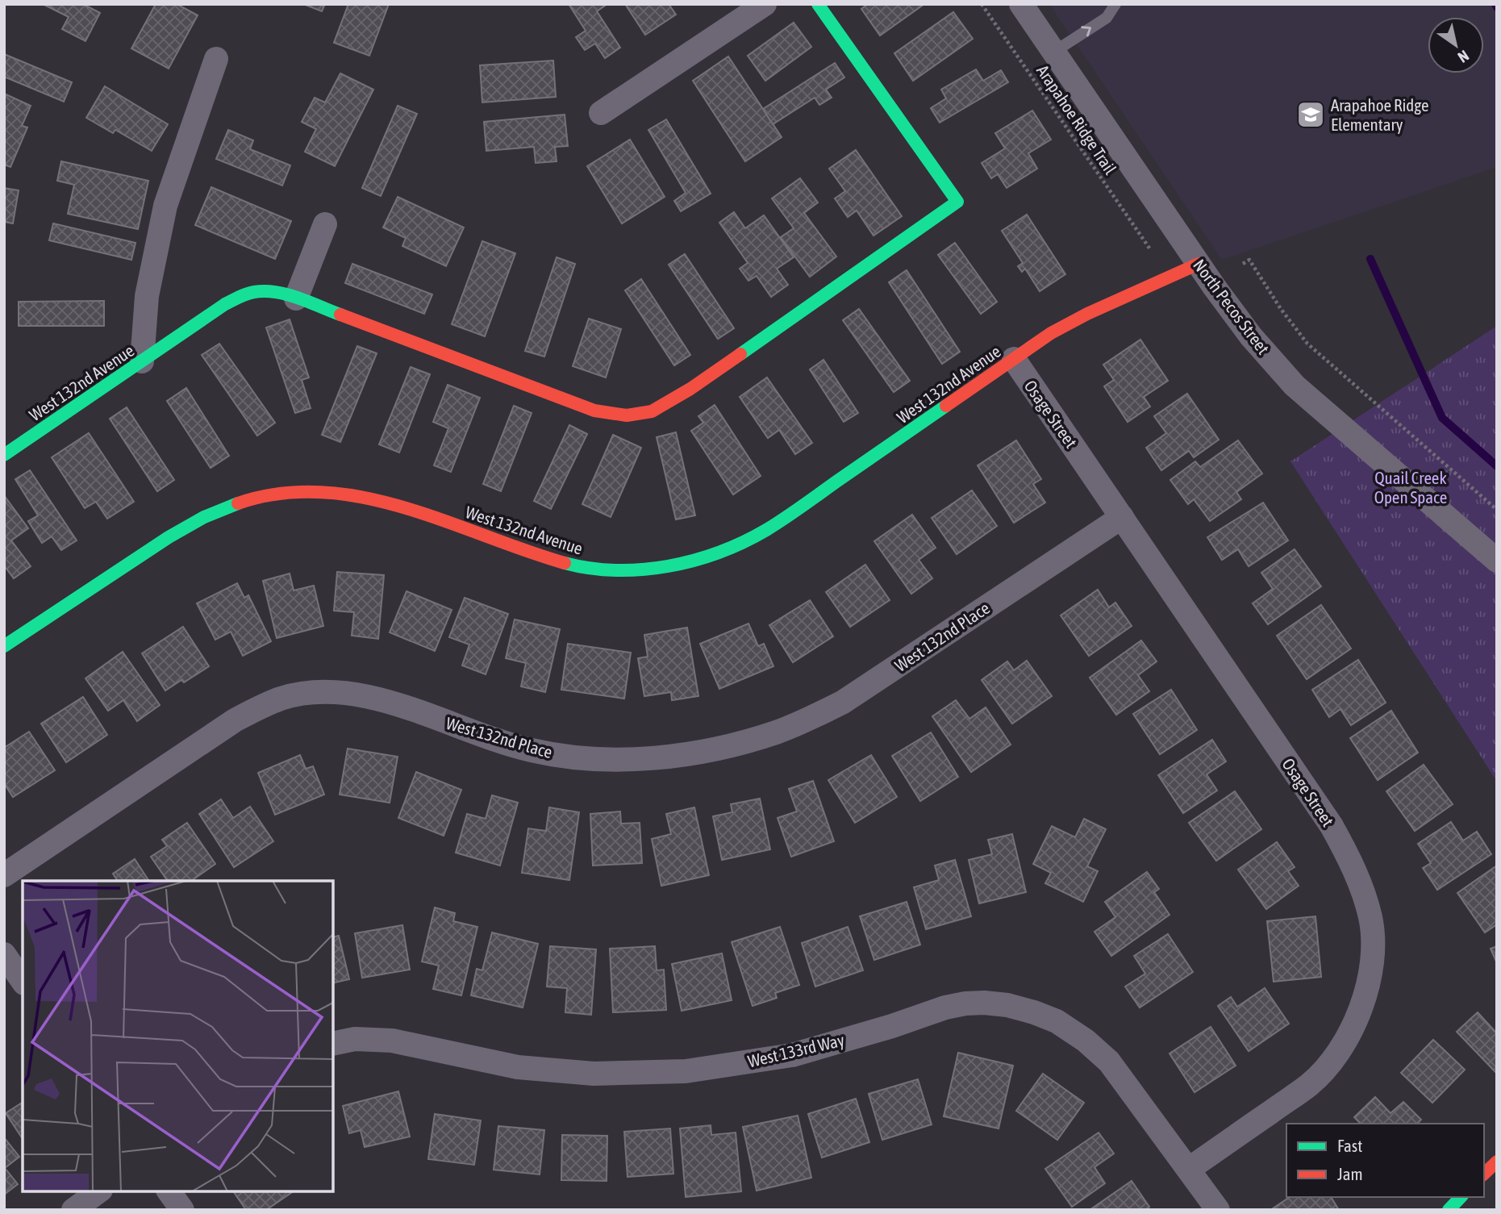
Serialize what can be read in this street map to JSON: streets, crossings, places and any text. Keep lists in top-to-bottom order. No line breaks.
{"streets":{"street":["North Pecos Street","West 132nd Avenue","Osage Street","West 132nd Place","West 133rd Way"],"path":["Arapahoe Ridge Trail"]},"crossings":[["North Pecos Street","West 132nd Avenue"],["West 132nd Avenue","Osage Street"],["Osage Street","West 132nd Place"],["Osage Street","West 133rd Way"]],"parks":["Quail Creek Open Space"],"places":{"school or university":["Arapahoe Ridge Elementary"]},"legend":["Fast","Jam"],"north":"bottom right"}
